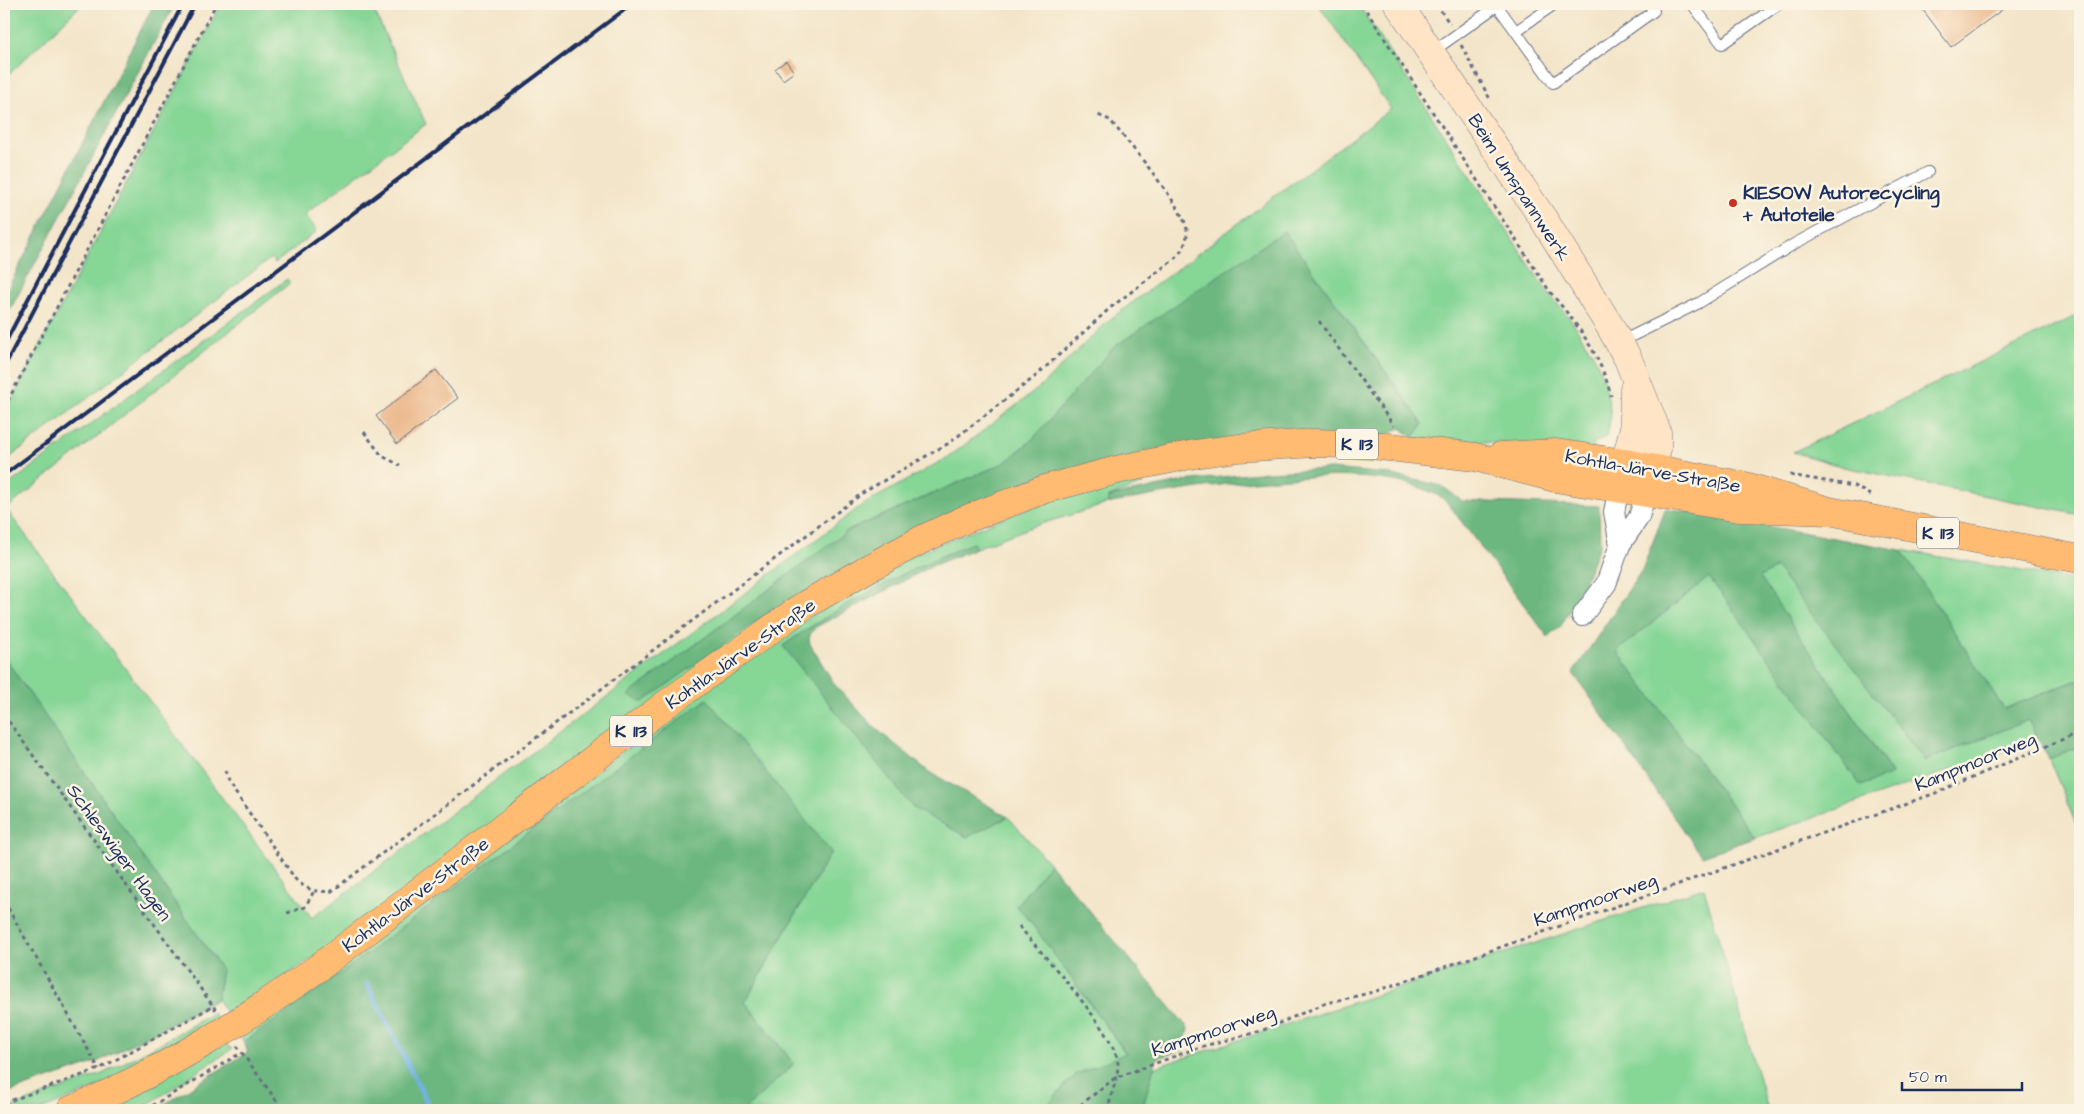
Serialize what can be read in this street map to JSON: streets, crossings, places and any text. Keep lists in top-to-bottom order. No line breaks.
{"streets":{"main road":["K 113","Kohtla-Järve-Straße"],"street":["Beim Umspannwerk"],"path":["Kampmoorweg","Schleswiger Hagen"]},"crossings":[["Beim Umspannwerk","Kohtla-Järve-Straße"]],"places":["KIESOW Autorecycling + Autoteile"],"scale_bar":"50 m"}
